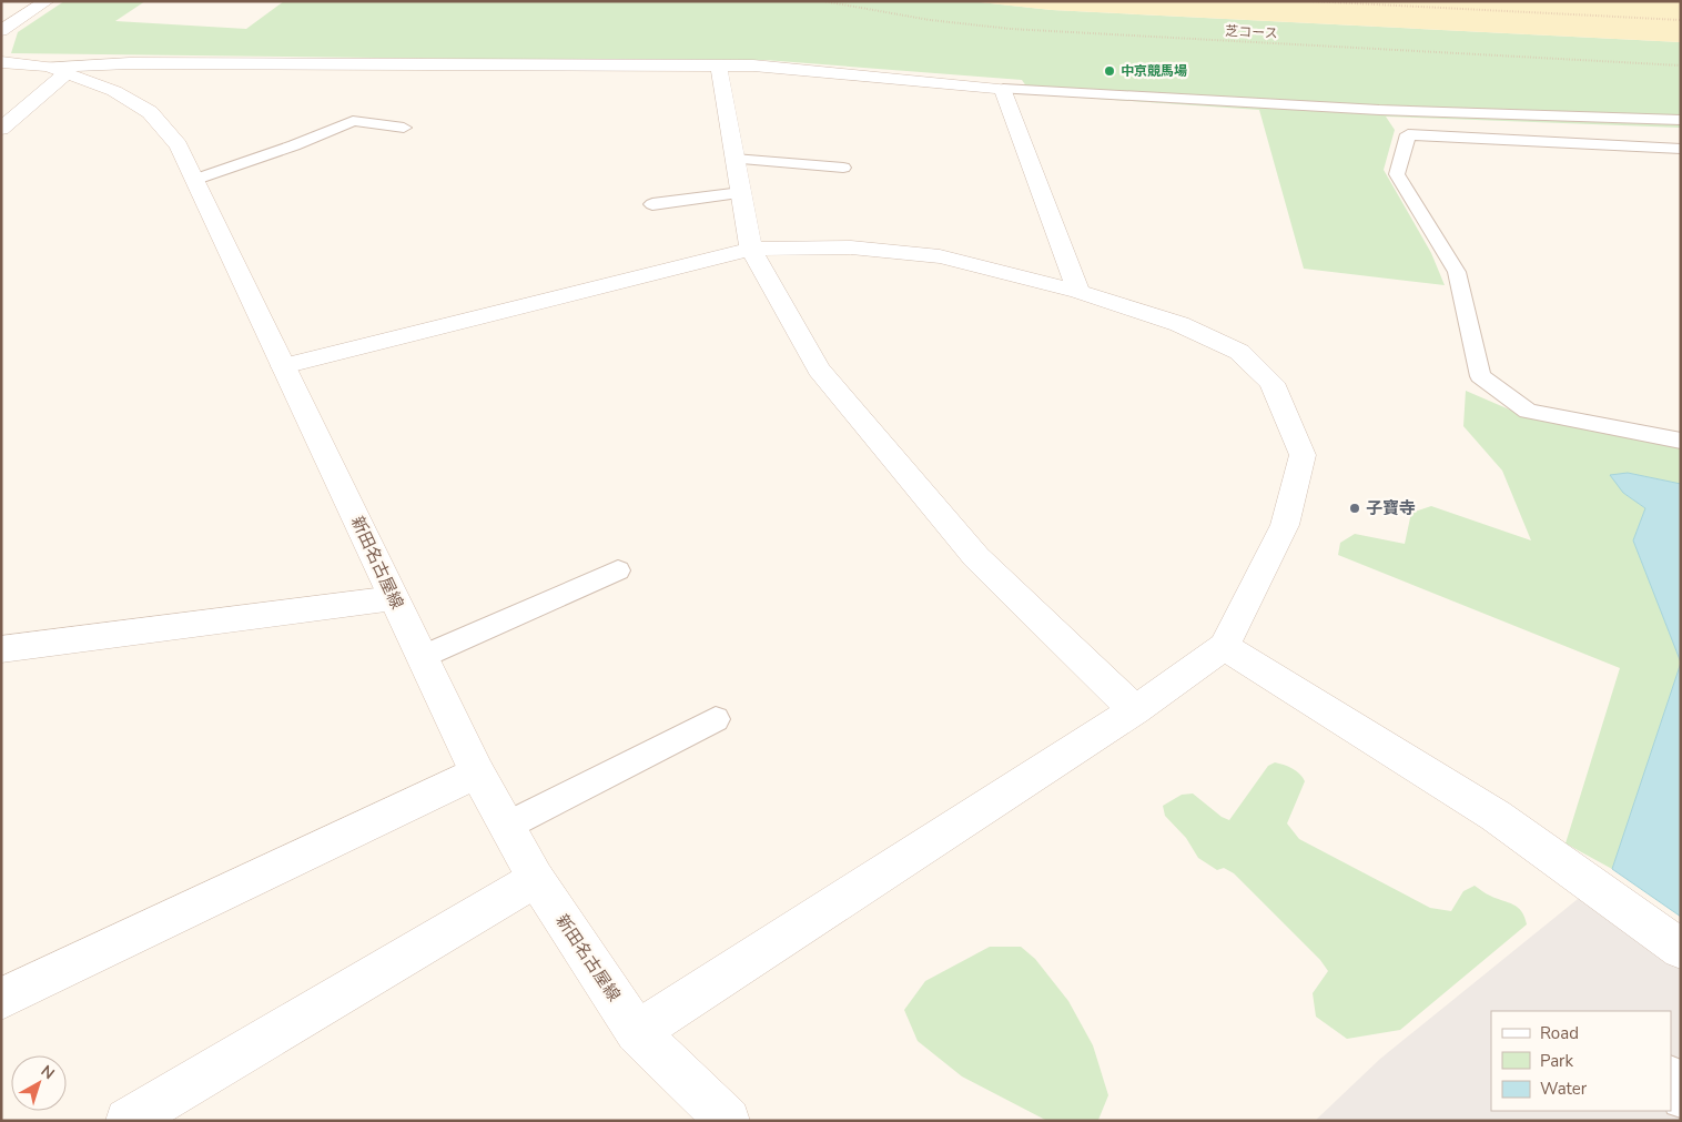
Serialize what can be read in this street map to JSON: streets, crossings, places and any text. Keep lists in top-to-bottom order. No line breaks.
{"streets":{"street":["新田名古屋線"],"path":["芝コース"]},"places":["中京競馬場","子寶寺"],"legend":["Road","Park","Water"],"north":"top right"}
